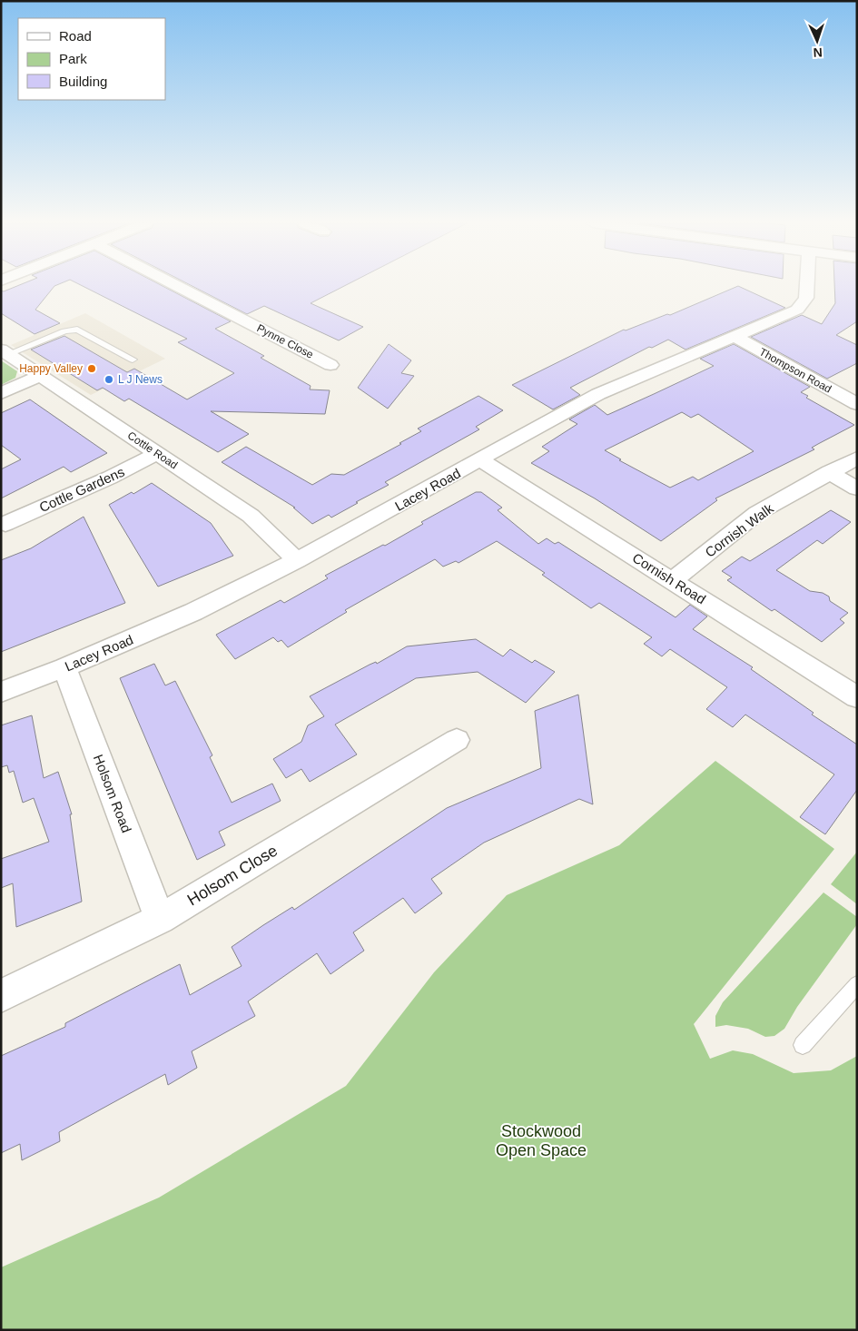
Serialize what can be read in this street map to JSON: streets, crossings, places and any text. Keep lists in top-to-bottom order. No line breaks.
{"streets":{"street":["Pynne Close","Thompson Road","Cottle Road","Cottle Gardens","Lacey Road","Cornish Walk","Cornish Road","Holsom Road","Holsom Close"]},"crossings":[["Thompson Road","Lacey Road"],["Cottle Road","Cottle Gardens"],["Cottle Road","Lacey Road"],["Lacey Road","Cornish Road"],["Lacey Road","Holsom Road"],["Cornish Walk","Cornish Road"],["Holsom Road","Holsom Close"]],"parks":["Stockwood Open Space"],"places":["Happy Valley","L J News"],"legend":["Road","Park","Building"],"north":"bottom"}
